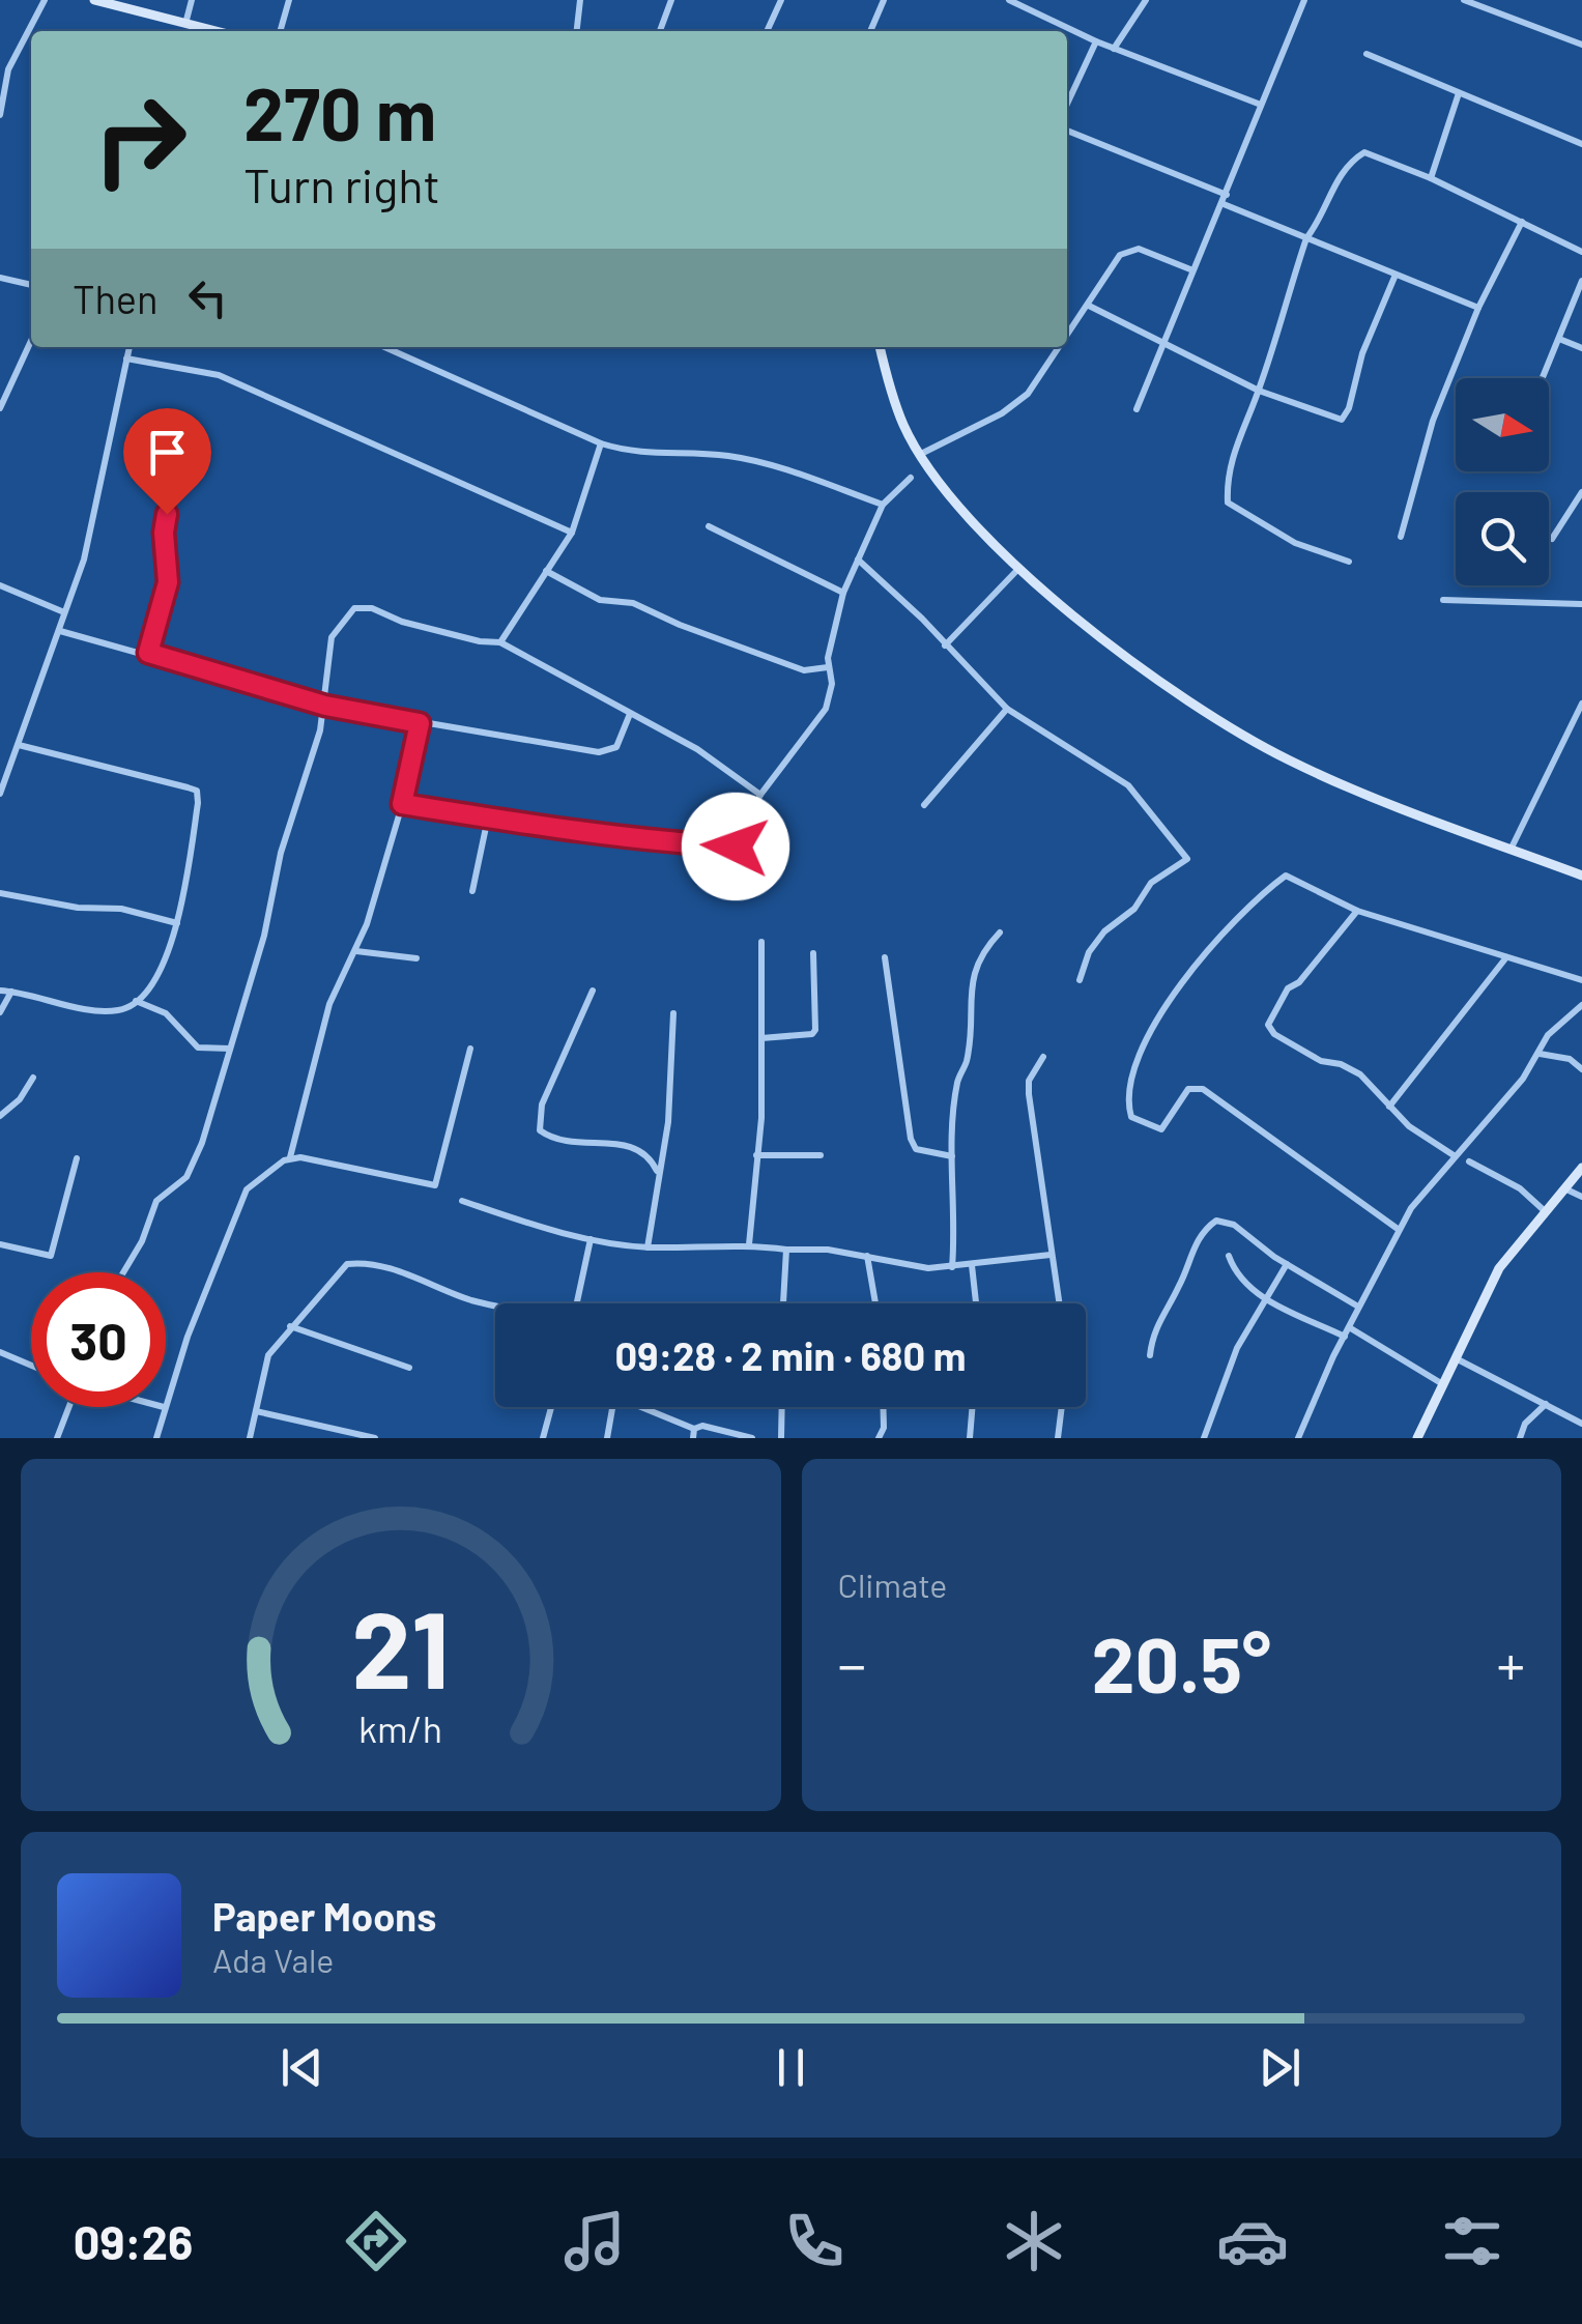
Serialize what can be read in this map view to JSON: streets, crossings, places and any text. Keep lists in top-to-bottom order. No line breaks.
{"north":"right","page":{"turn":["270 m","Turn right"],"then":"Then","limit":"30","trip":"09:28 · 2 min · 680 m","tile":"Climate","heat":["−","20.5°","+"],"song":["Paper Moons","Ada Vale"],"tabs":"09:26","gauge":["21","km/h"]}}
